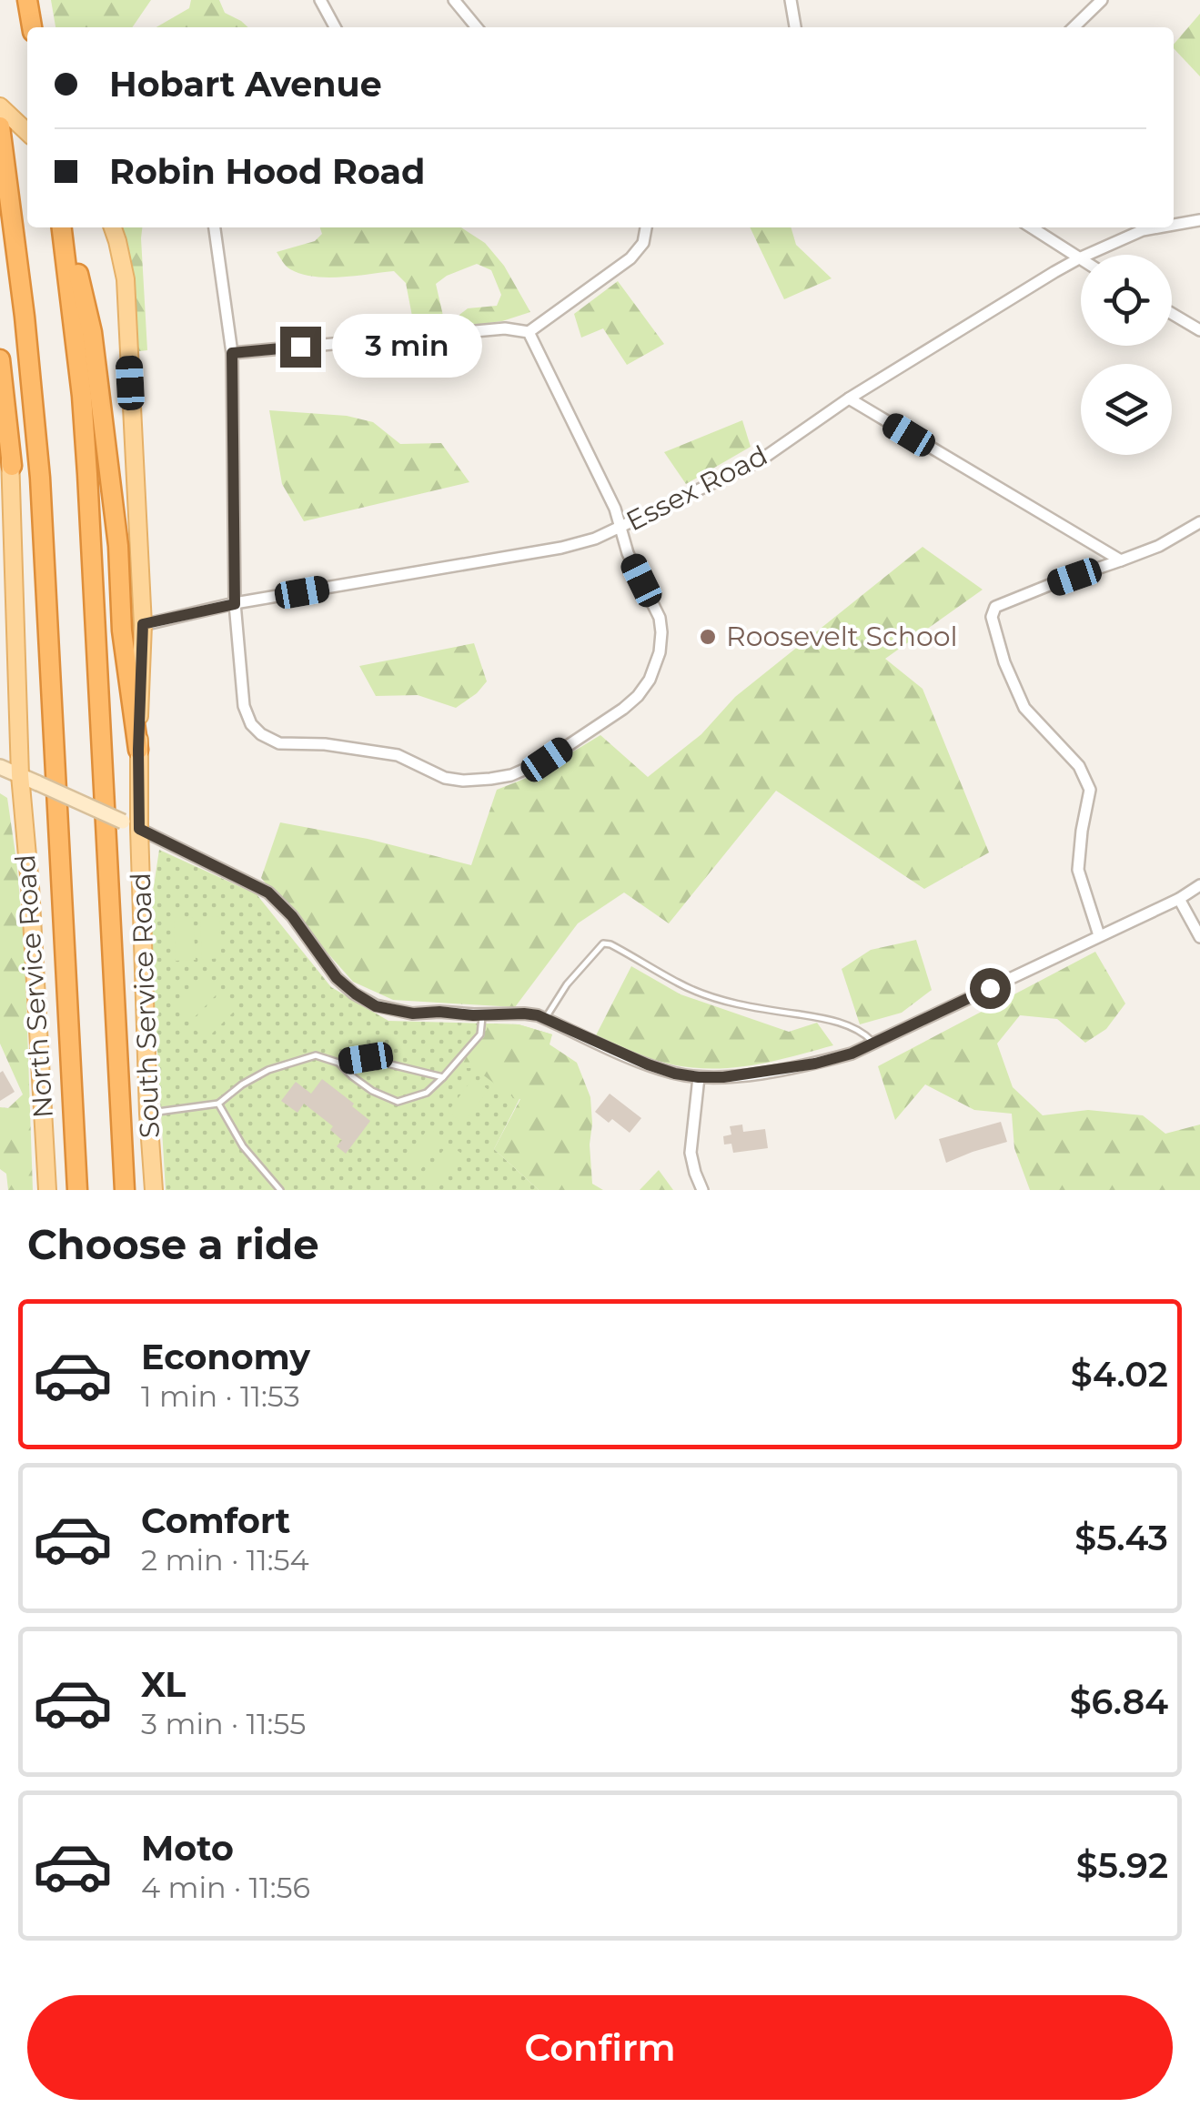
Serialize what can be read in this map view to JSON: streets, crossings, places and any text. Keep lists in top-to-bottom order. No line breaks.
{"streets":{"main road":["North Service Road","South Service Road"],"street":["Essex Road"]},"crossings":[["Essex Road","South Service Road"]],"places":["Roosevelt School"],"page":{"banner":["Hobart Avenue","Robin Hood Road"],"bubble":"3 min","heading":"Choose a ride","list":[{"name":"Economy","note":"1 min · 11:53","value":"$4.02"},{"name":"Comfort","note":"2 min · 11:54","value":"$5.43"},{"name":"XL","note":"3 min · 11:55","value":"$6.84"},{"name":"Moto","note":"4 min · 11:56","value":"$5.92"}],"buttons":"Confirm"}}
